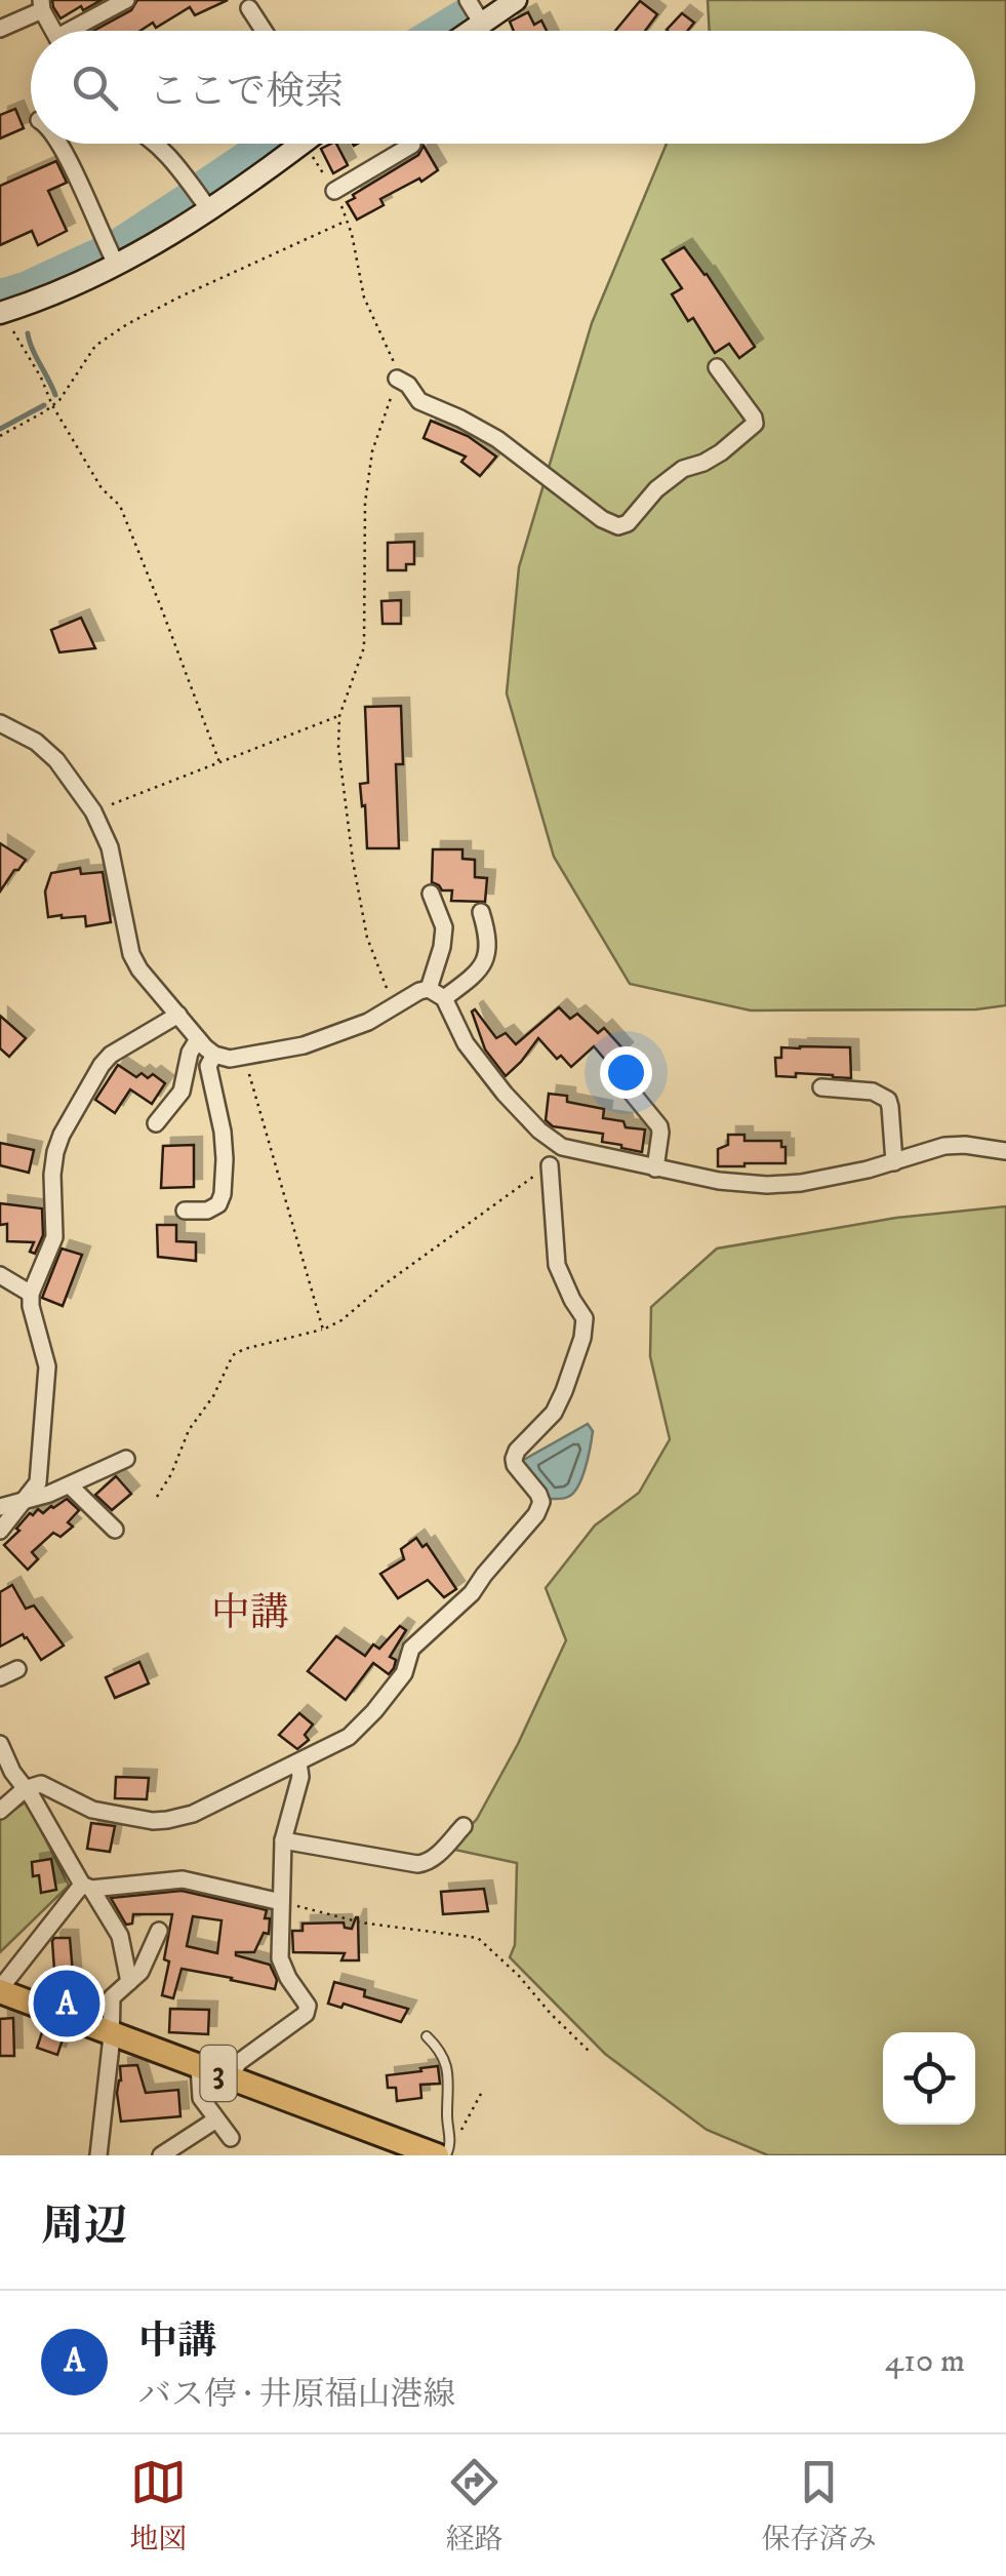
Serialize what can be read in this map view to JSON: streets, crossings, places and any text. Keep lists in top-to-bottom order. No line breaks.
{"streets":{"main road":["3"]},"districts":["中講"],"page":{"search":"ここで検索","pins":"A","heading":"周辺","list":[{"mark":"A","name":"中講","note":"バス停 · 井原福山港線","value":"410 m"}],"nav":["地図","経路","保存済み"]}}
